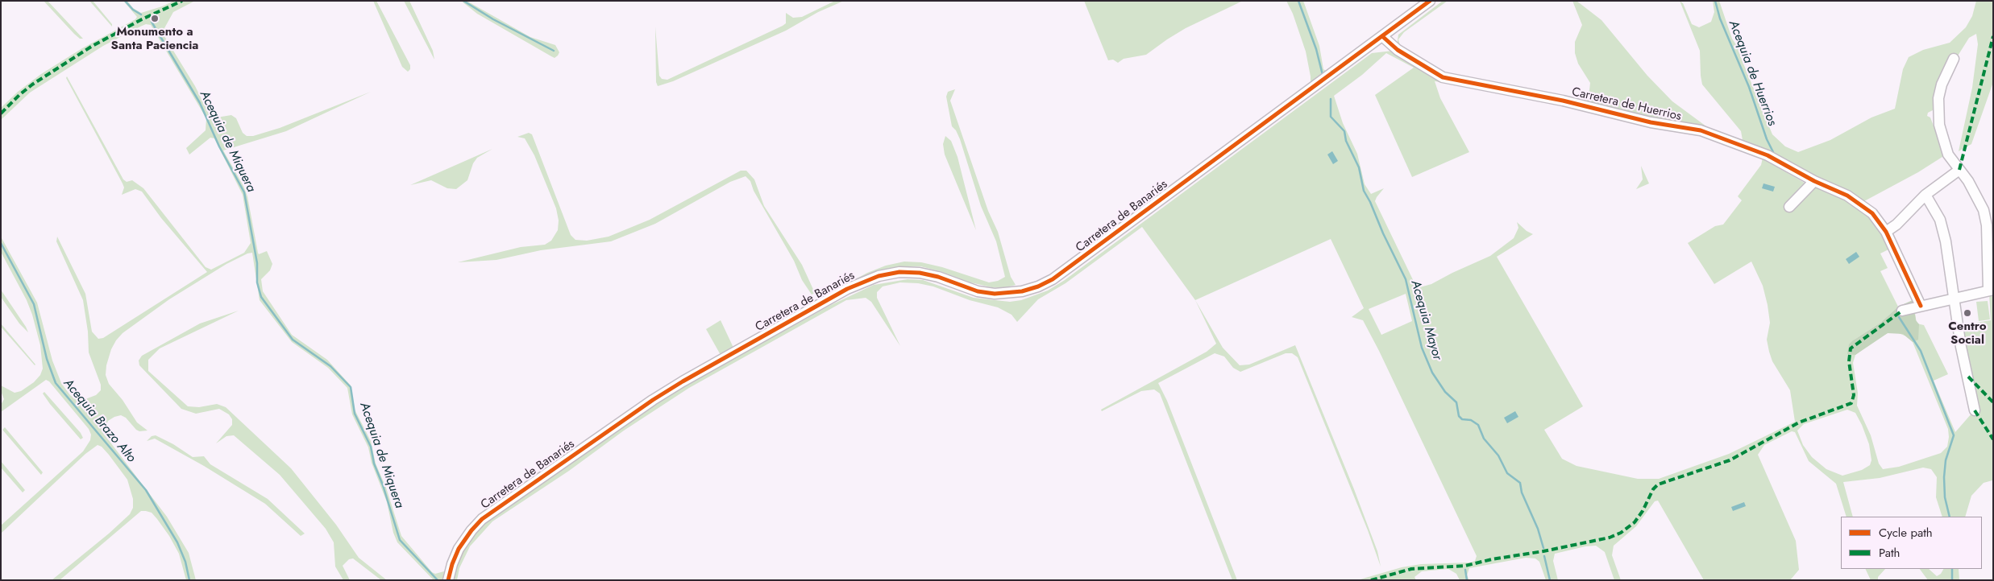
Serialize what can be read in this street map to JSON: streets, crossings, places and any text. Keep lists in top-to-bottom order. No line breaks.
{"streets":{"street":["Carretera de Huerrios","Carretera de Banariés"]},"crossings":[["Carretera de Huerrios","Carretera de Banariés"]],"water":["Acequia de Huerrios","Acequia de Miquera","Acequia Mayor","Acequia Brazo Alto"],"places":["Monumento a Santa Paciencia","Centro Social"],"legend":["Cycle path","Path"]}
